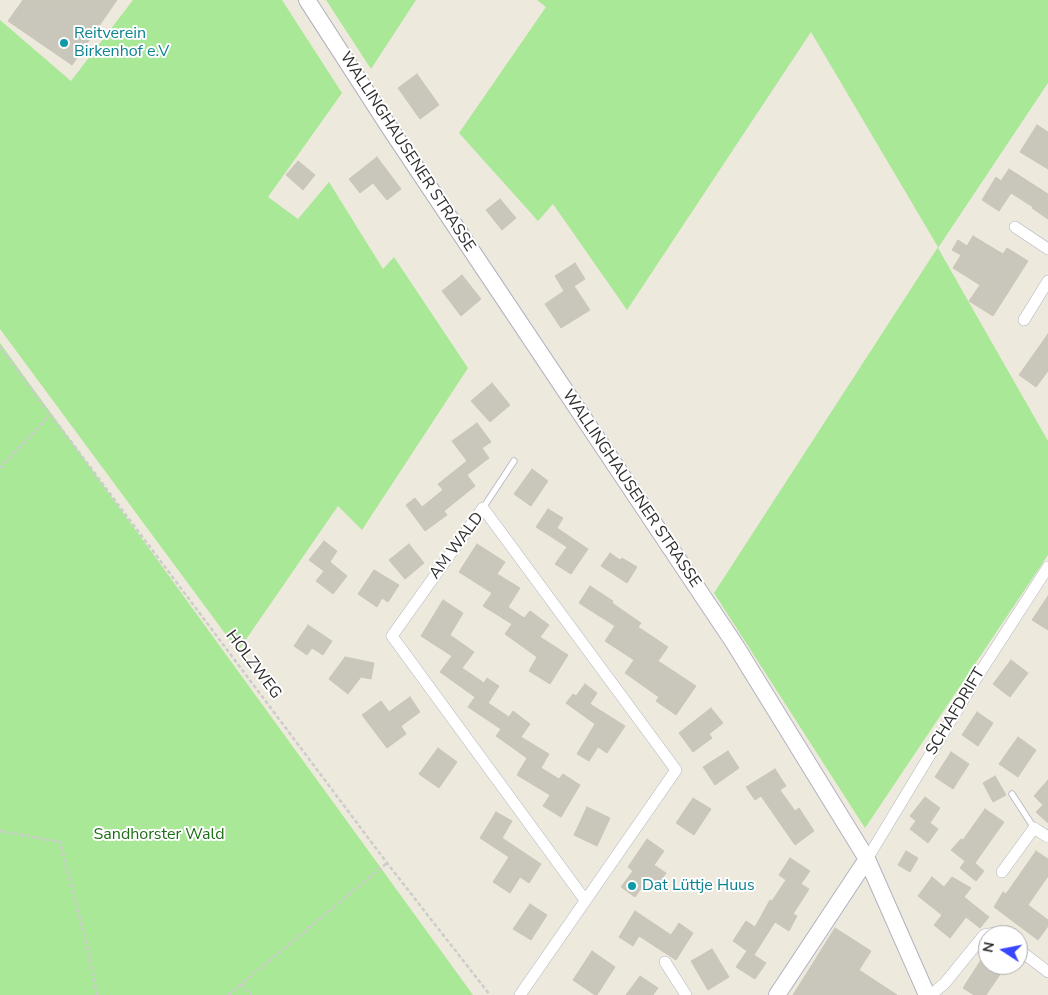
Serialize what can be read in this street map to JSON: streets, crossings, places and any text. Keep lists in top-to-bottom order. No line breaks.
{"streets":{"street":["WALLINGHAUSENER STRASSE","AM WALD","SCHAFDRIFT"],"path":["HOLZWEG"]},"crossings":[["WALLINGHAUSENER STRASSE","SCHAFDRIFT"]],"parks":["Sandhorster Wald"],"places":["Reitverein Birkenhof e.V","Dat Lüttje Huus"],"north":"left"}
